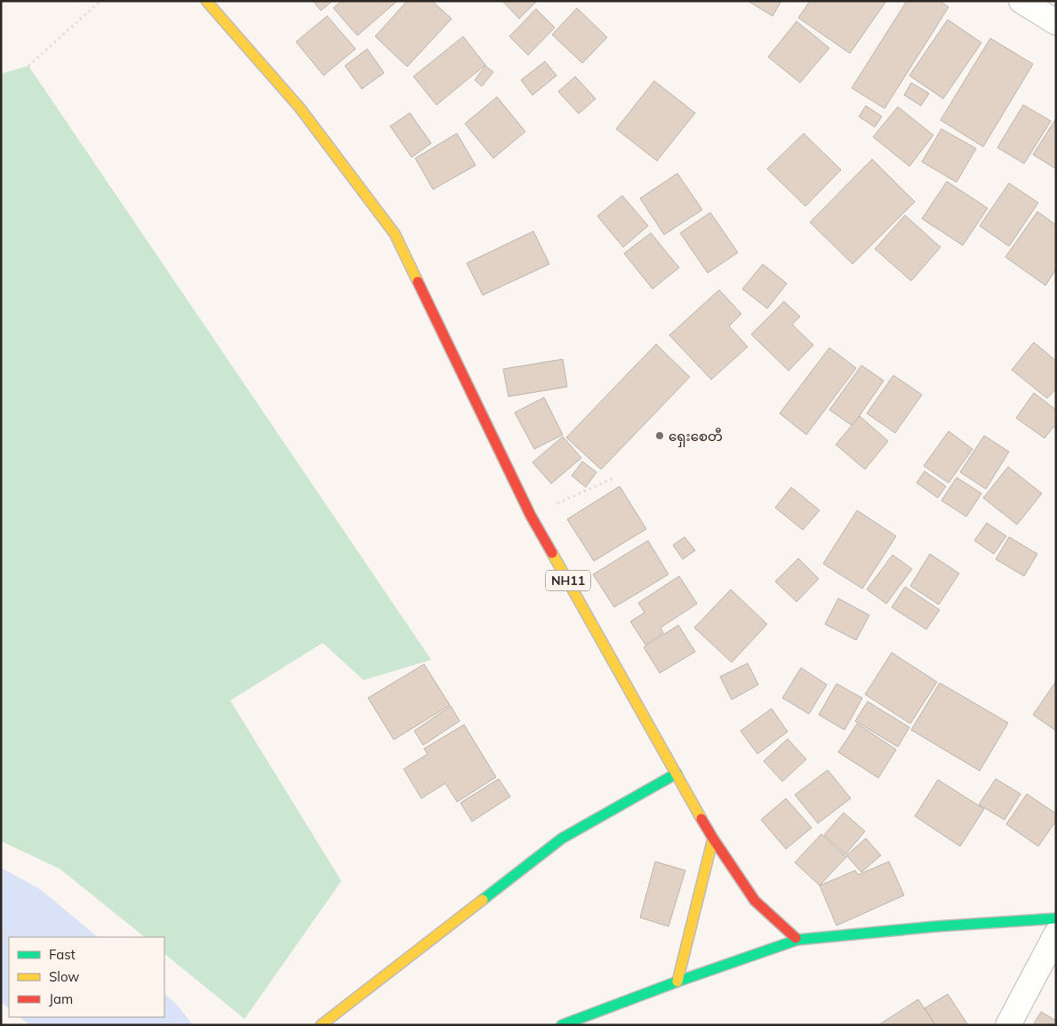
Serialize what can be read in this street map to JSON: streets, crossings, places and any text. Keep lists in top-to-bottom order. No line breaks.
{"streets":{"main road":["NH11"]},"places":["ရှေးစေတီ"],"legend":["Fast","Slow","Jam"]}
